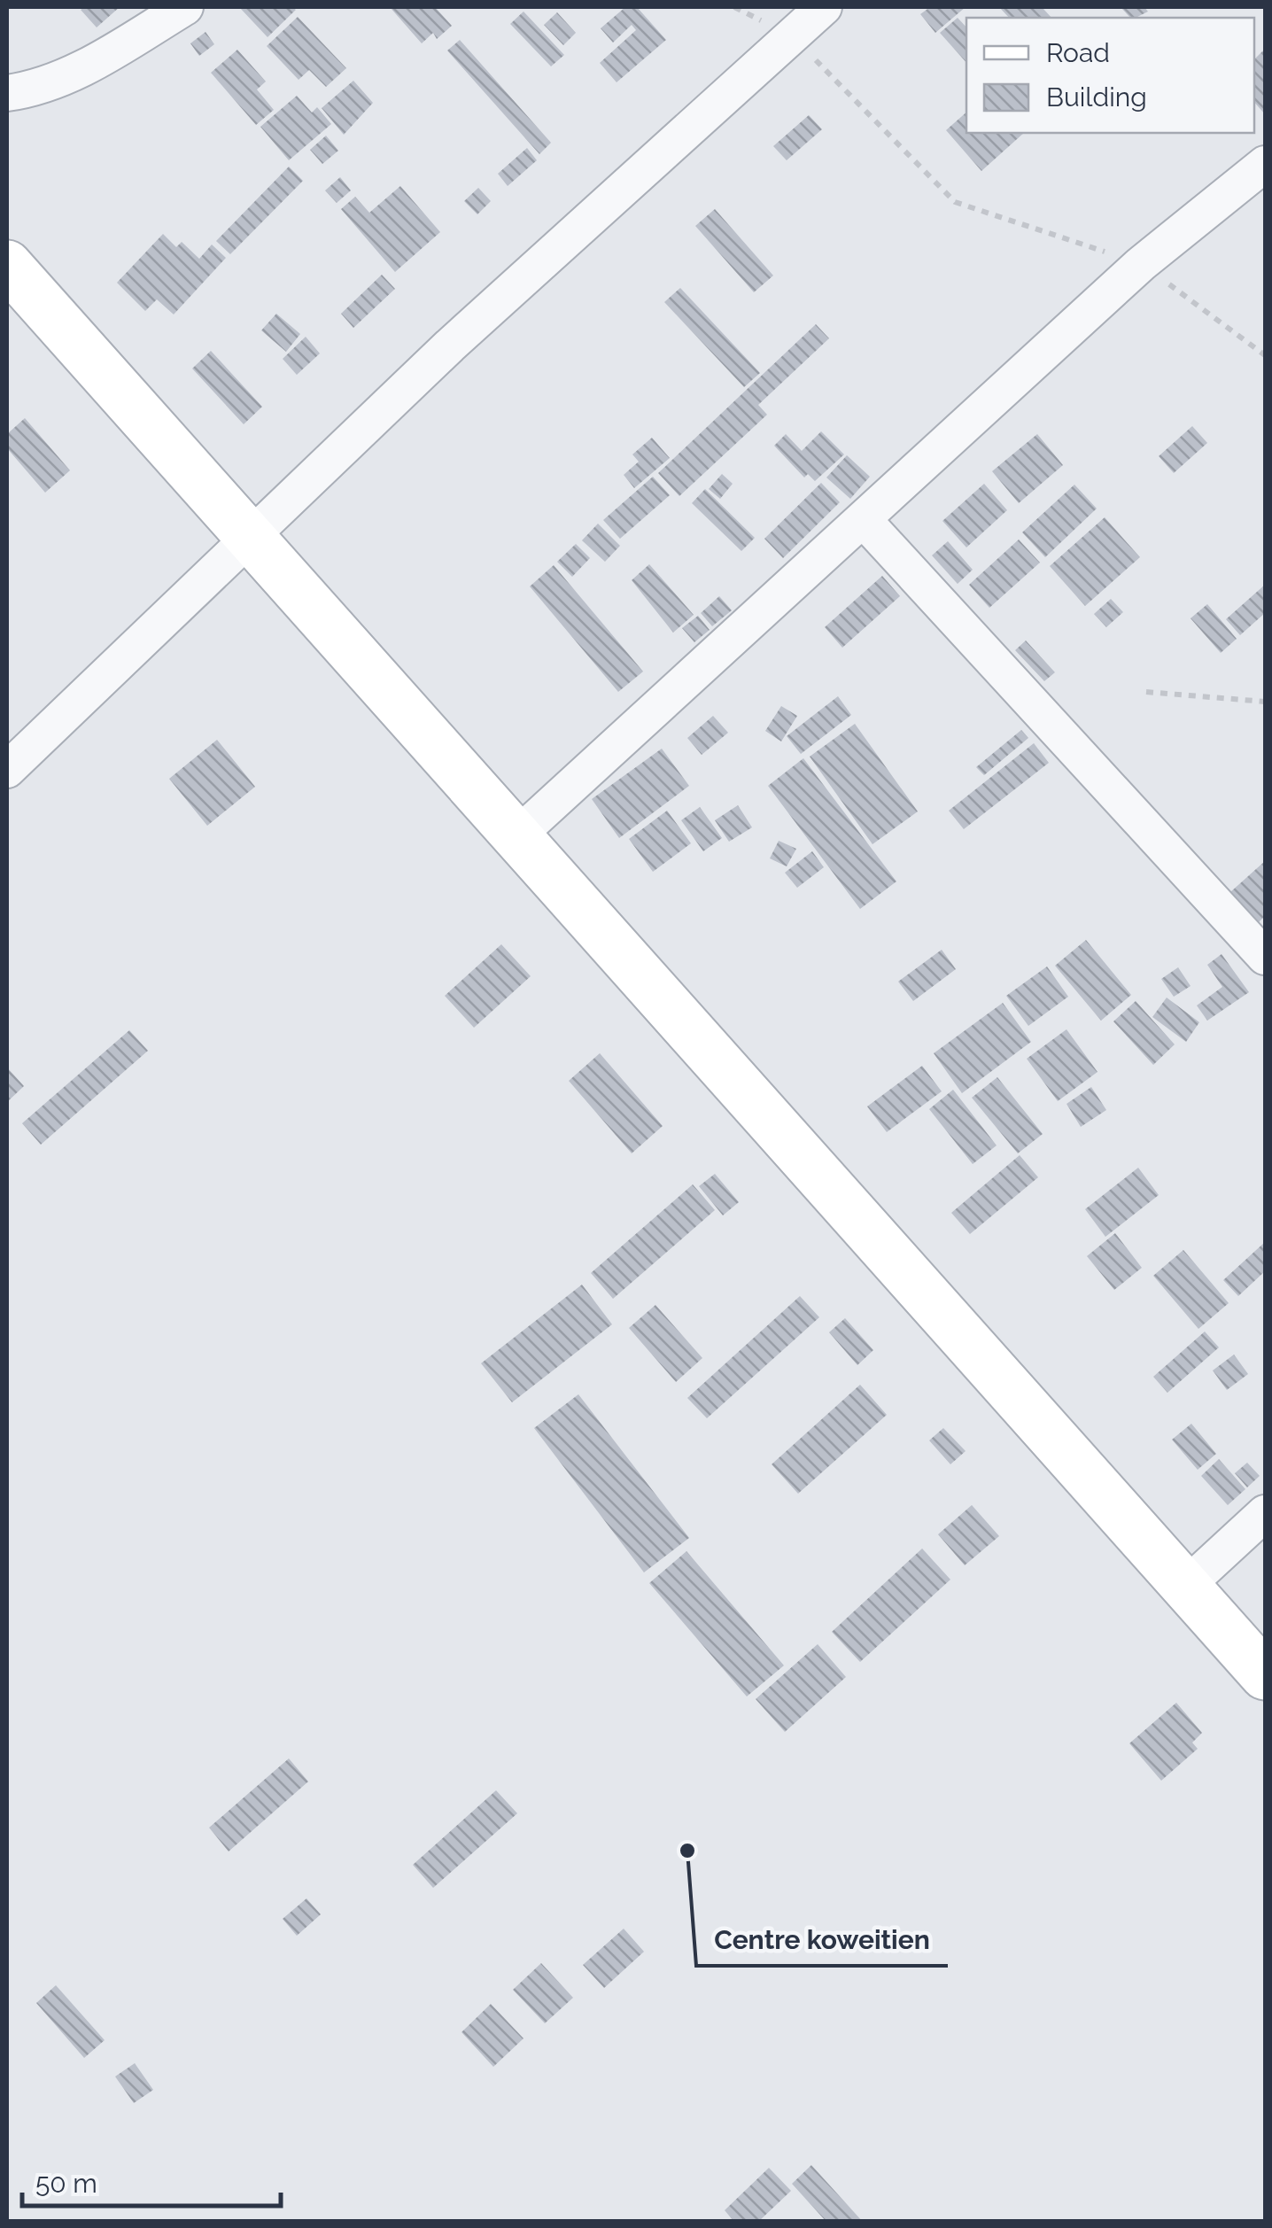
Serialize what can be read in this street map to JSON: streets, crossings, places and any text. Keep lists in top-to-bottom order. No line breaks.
{"places":["Centre koweitien"],"legend":["Road","Building"],"scale_bar":"50 m"}
